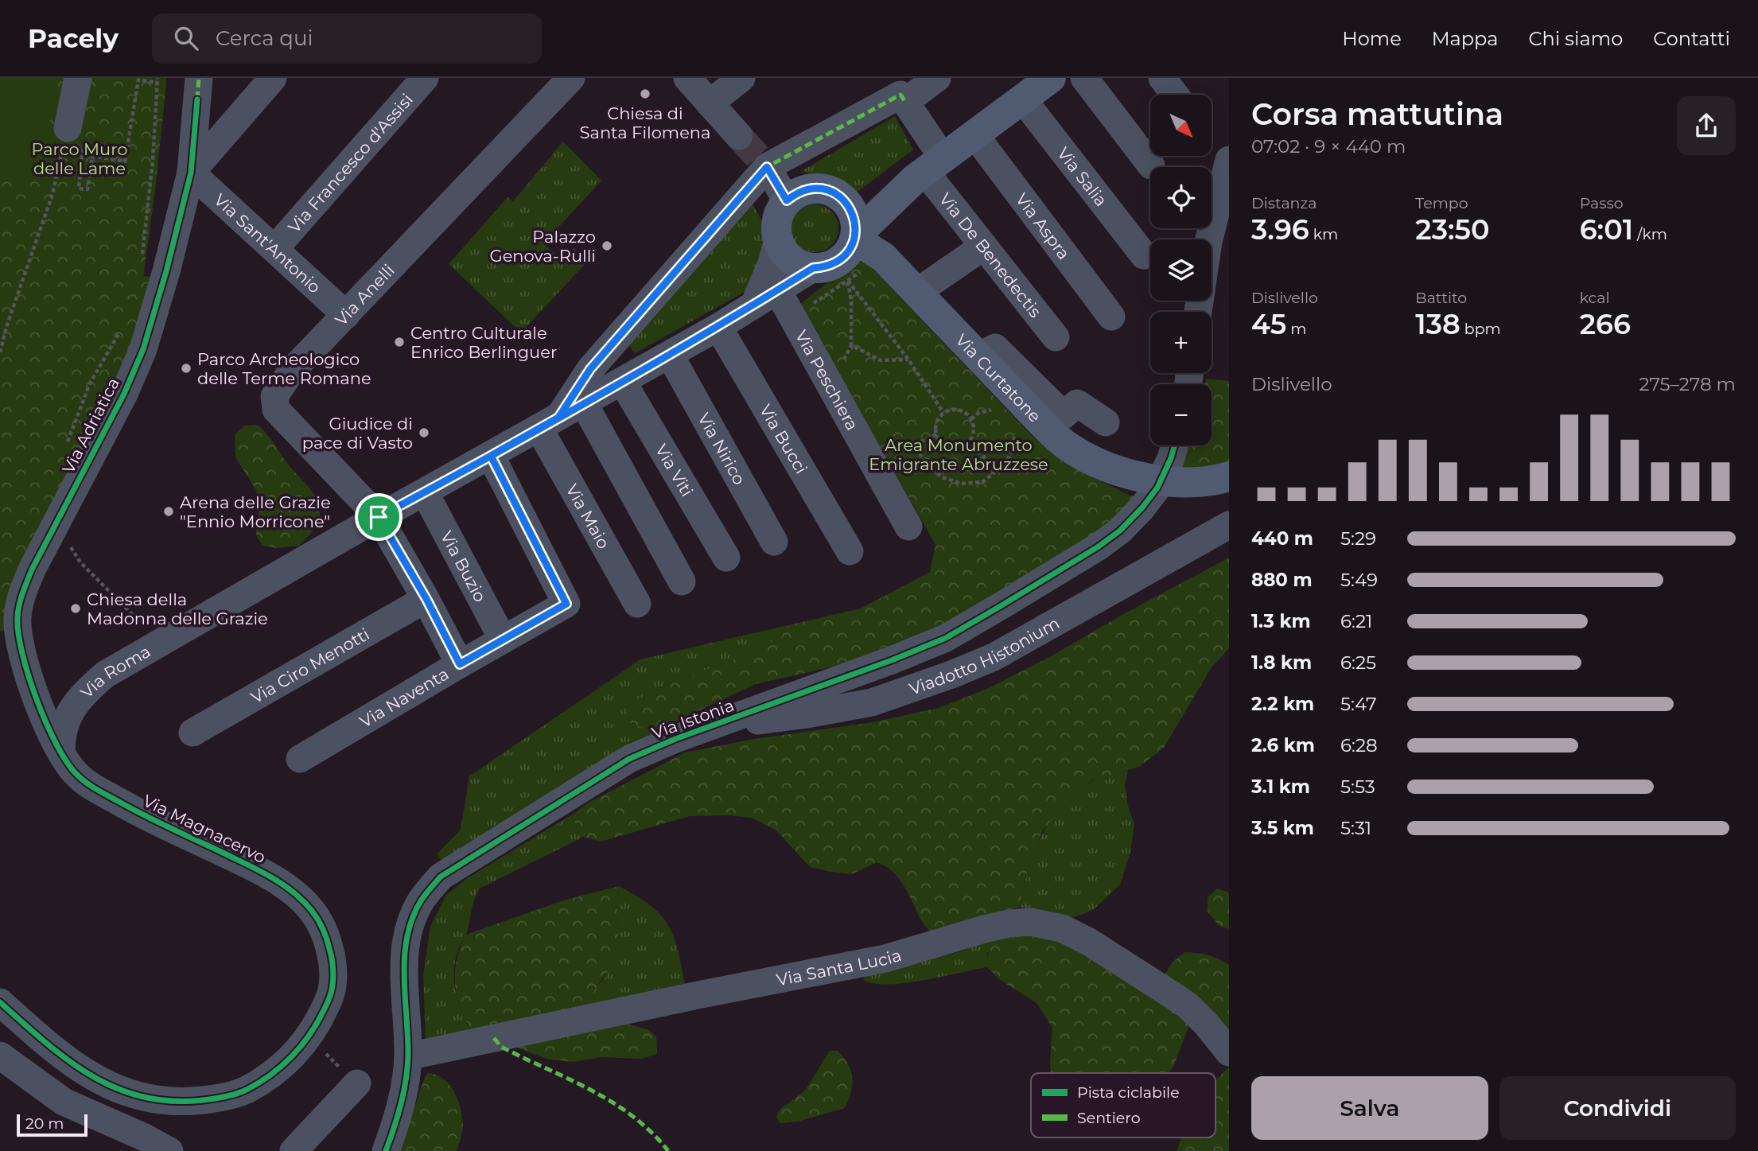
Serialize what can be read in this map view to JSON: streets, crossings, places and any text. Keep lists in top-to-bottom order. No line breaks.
{"streets":{"main road":["Via Curtatone"],"street":["Via Francesco d'Assisi","Via Salia","Via Aspra","Via Sant'Antonio","Via De Benedectis","Via Anelli","Via Peschiera","Via Adriatica","Via Bucci","Via Nirico","Via Viti","Via Maio","Via Buzio","Viadotto Histonium","Via Ciro Menotti","Via Roma","Via Naventa","Via Istonia","Via Magnacervo","Via Santa Lucia"]},"crossings":[["Via Francesco d'Assisi","Via Sant'Antonio"],["Via Sant'Antonio","Via Anelli"],["Via Sant'Antonio","Via Adriatica"],["Via Anelli","Via Ciro Menotti"],["Via Anelli","Via Roma"],["Via Anelli","Via Naventa"],["Via Curtatone","Via Roma"],["Via Peschiera","Via Roma"],["Via Adriatica","Via Roma"],["Via Adriatica","Via Magnacervo"],["Via Bucci","Via Roma"],["Via Nirico","Via Roma"],["Via Viti","Via Roma"],["Via Maio","Via Roma"],["Via Buzio","Via Roma"],["Via Buzio","Via Naventa"],["Viadotto Histonium","Via Istonia"],["Via Roma","Via Naventa"],["Via Roma","Via Magnacervo"],["Via Istonia","Via Santa Lucia"]],"parks":["Parco Muro delle Lame","Area Monumento Emigrante Abruzzese"],"places":["Chiesa di Santa Filomena","Palazzo Genova-Rulli","Centro Culturale Enrico Berlinguer","Parco Archeologico delle Terme Romane","Giudice di pace di Vasto","Arena delle Grazie \"Ennio Morricone\"","Chiesa della Madonna delle Grazie"],"legend":["Pista ciclabile","Sentiero"],"scale_bar":"20 m","north":"bottom right","page":{"header":"Pacely","search":"Cerca qui","nav":["Home","Mappa","Chi siamo","Contatti"],"heading":["Corsa mattutina","07:02 · 9 × 440 m"],"map_buttons":["+","−"],"stats":[["Distanza","3.96 km"],["Tempo","23:50"],["Passo","6:01 /km"],["Dislivello","45 m"],["Battito","138 bpm"],["kcal","266"]],"chart":["Dislivello","275–278 m"],"list":[{"name":"440 m","note":"5:29"},{"name":"880 m","note":"5:49"},{"name":"1.3 km","note":"6:21"},{"name":"1.8 km","note":"6:25"},{"name":"2.2 km","note":"5:47"},{"name":"2.6 km","note":"6:28"},{"name":"3.1 km","note":"5:53"},{"name":"3.5 km","note":"5:31"}],"buttons":["Salva","Condividi"],"scale":"20 m"}}
